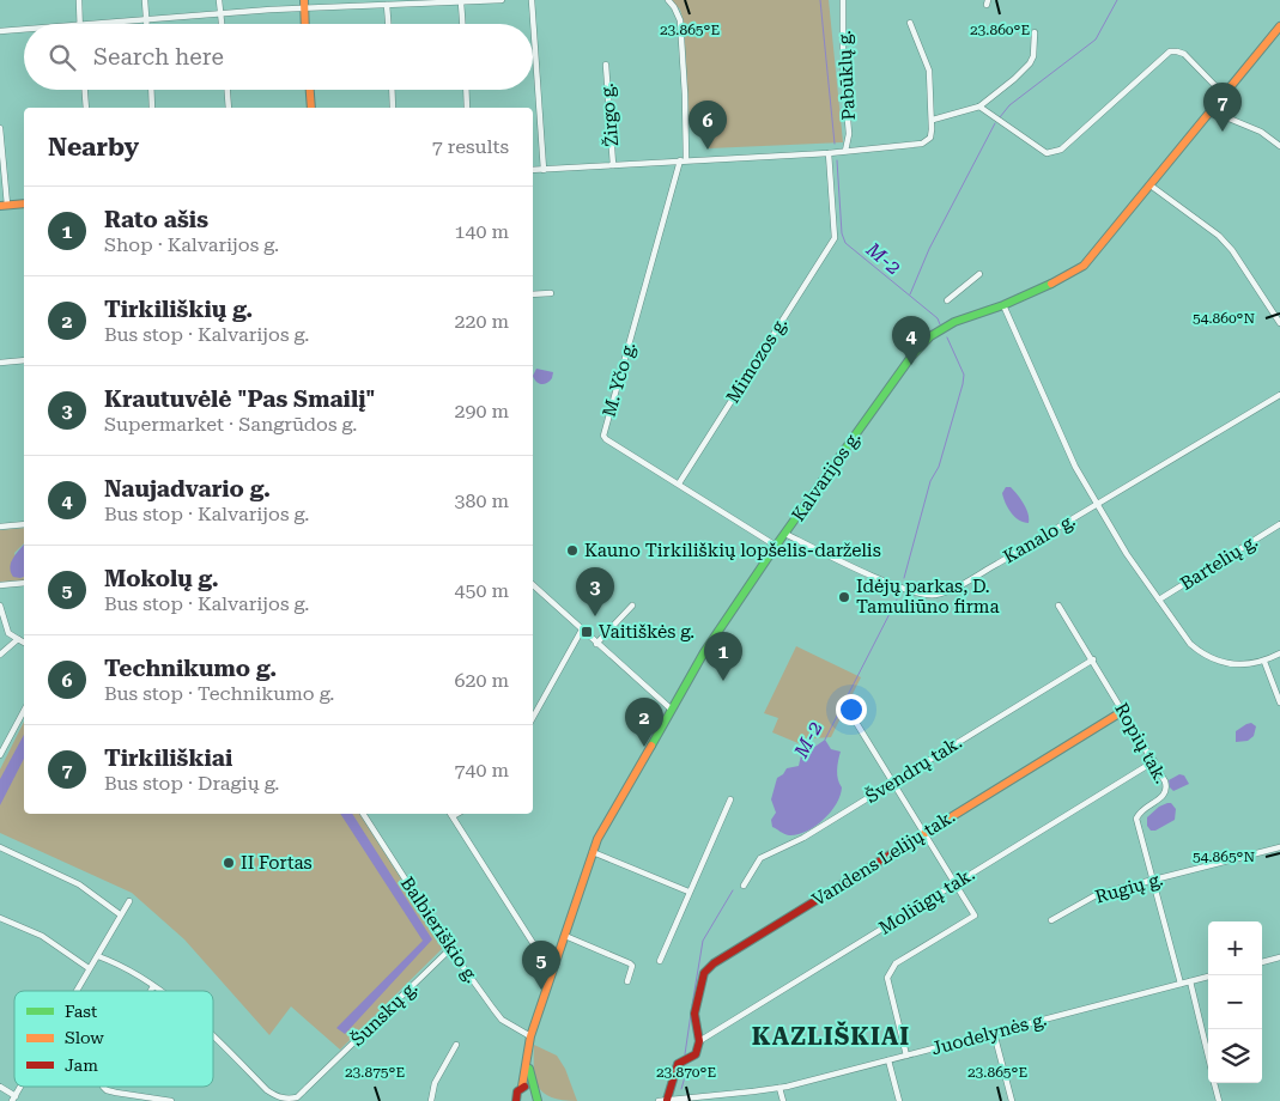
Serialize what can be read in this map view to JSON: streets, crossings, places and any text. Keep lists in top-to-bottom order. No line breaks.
{"streets":{"main road":["Kalvarijos g.","Vandens Lelijų tak."],"street":["Pabūklų g.","Žirgo g.","Mimozos g.","M. Yčo g.","Kanalo g.","Bartelių g.","Ropių tak.","Švendrų tak.","Rugių g.","Moliūgų tak.","Balbieriškio g.","Šunskų g.","Juodelynės g."]},"crossings":[["Mimozos g.","M. Yčo g."],["M. Yčo g.","Kalvarijos g."],["Kalvarijos g.","Kanalo g."],["Kalvarijos g.","Balbieriškio g."],["Ropių tak.","Švendrų tak."],["Ropių tak.","Vandens Lelijų tak."],["Ropių tak.","Rugių g."],["Ropių tak.","Moliūgų tak."],["Ropių tak.","Juodelynės g."],["Vandens Lelijų tak.","Moliūgų tak."],["Balbieriškio g.","Šunskų g."]],"districts":["KAZLIŠKIAI"],"water":["M-2"],"places":{"other":["Kauno Tirkiliškių lopšelis-darželis","Idėjų parkas, D. Tamuliūno firma","II Fortas"],"transit":["Vaitiškės g."]},"legend":["Fast","Slow","Jam"],"page":{"search":"Search here","pins":["7","6","4","3","1","2","5"],"heading":["Nearby","7 results"],"list":[{"mark":"1","name":"Rato ašis","note":"Shop · Kalvarijos g.","value":"140 m"},{"mark":"2","name":"Tirkiliškių g.","note":"Bus stop · Kalvarijos g.","value":"220 m"},{"mark":"3","name":"Krautuvėlė \"Pas Smailį\"","note":"Supermarket · Sangrūdos g.","value":"290 m"},{"mark":"4","name":"Naujadvario g.","note":"Bus stop · Kalvarijos g.","value":"380 m"},{"mark":"5","name":"Mokolų g.","note":"Bus stop · Kalvarijos g.","value":"450 m"},{"mark":"6","name":"Technikumo g.","note":"Bus stop · Technikumo g.","value":"620 m"},{"mark":"7","name":"Tirkiliškiai","note":"Bus stop · Dragių g.","value":"740 m"}],"map_buttons":["+","−"]},"coordinates":["23.865°E","23.860°E","54.860°N","54.865°N","23.875°E","23.870°E"]}
